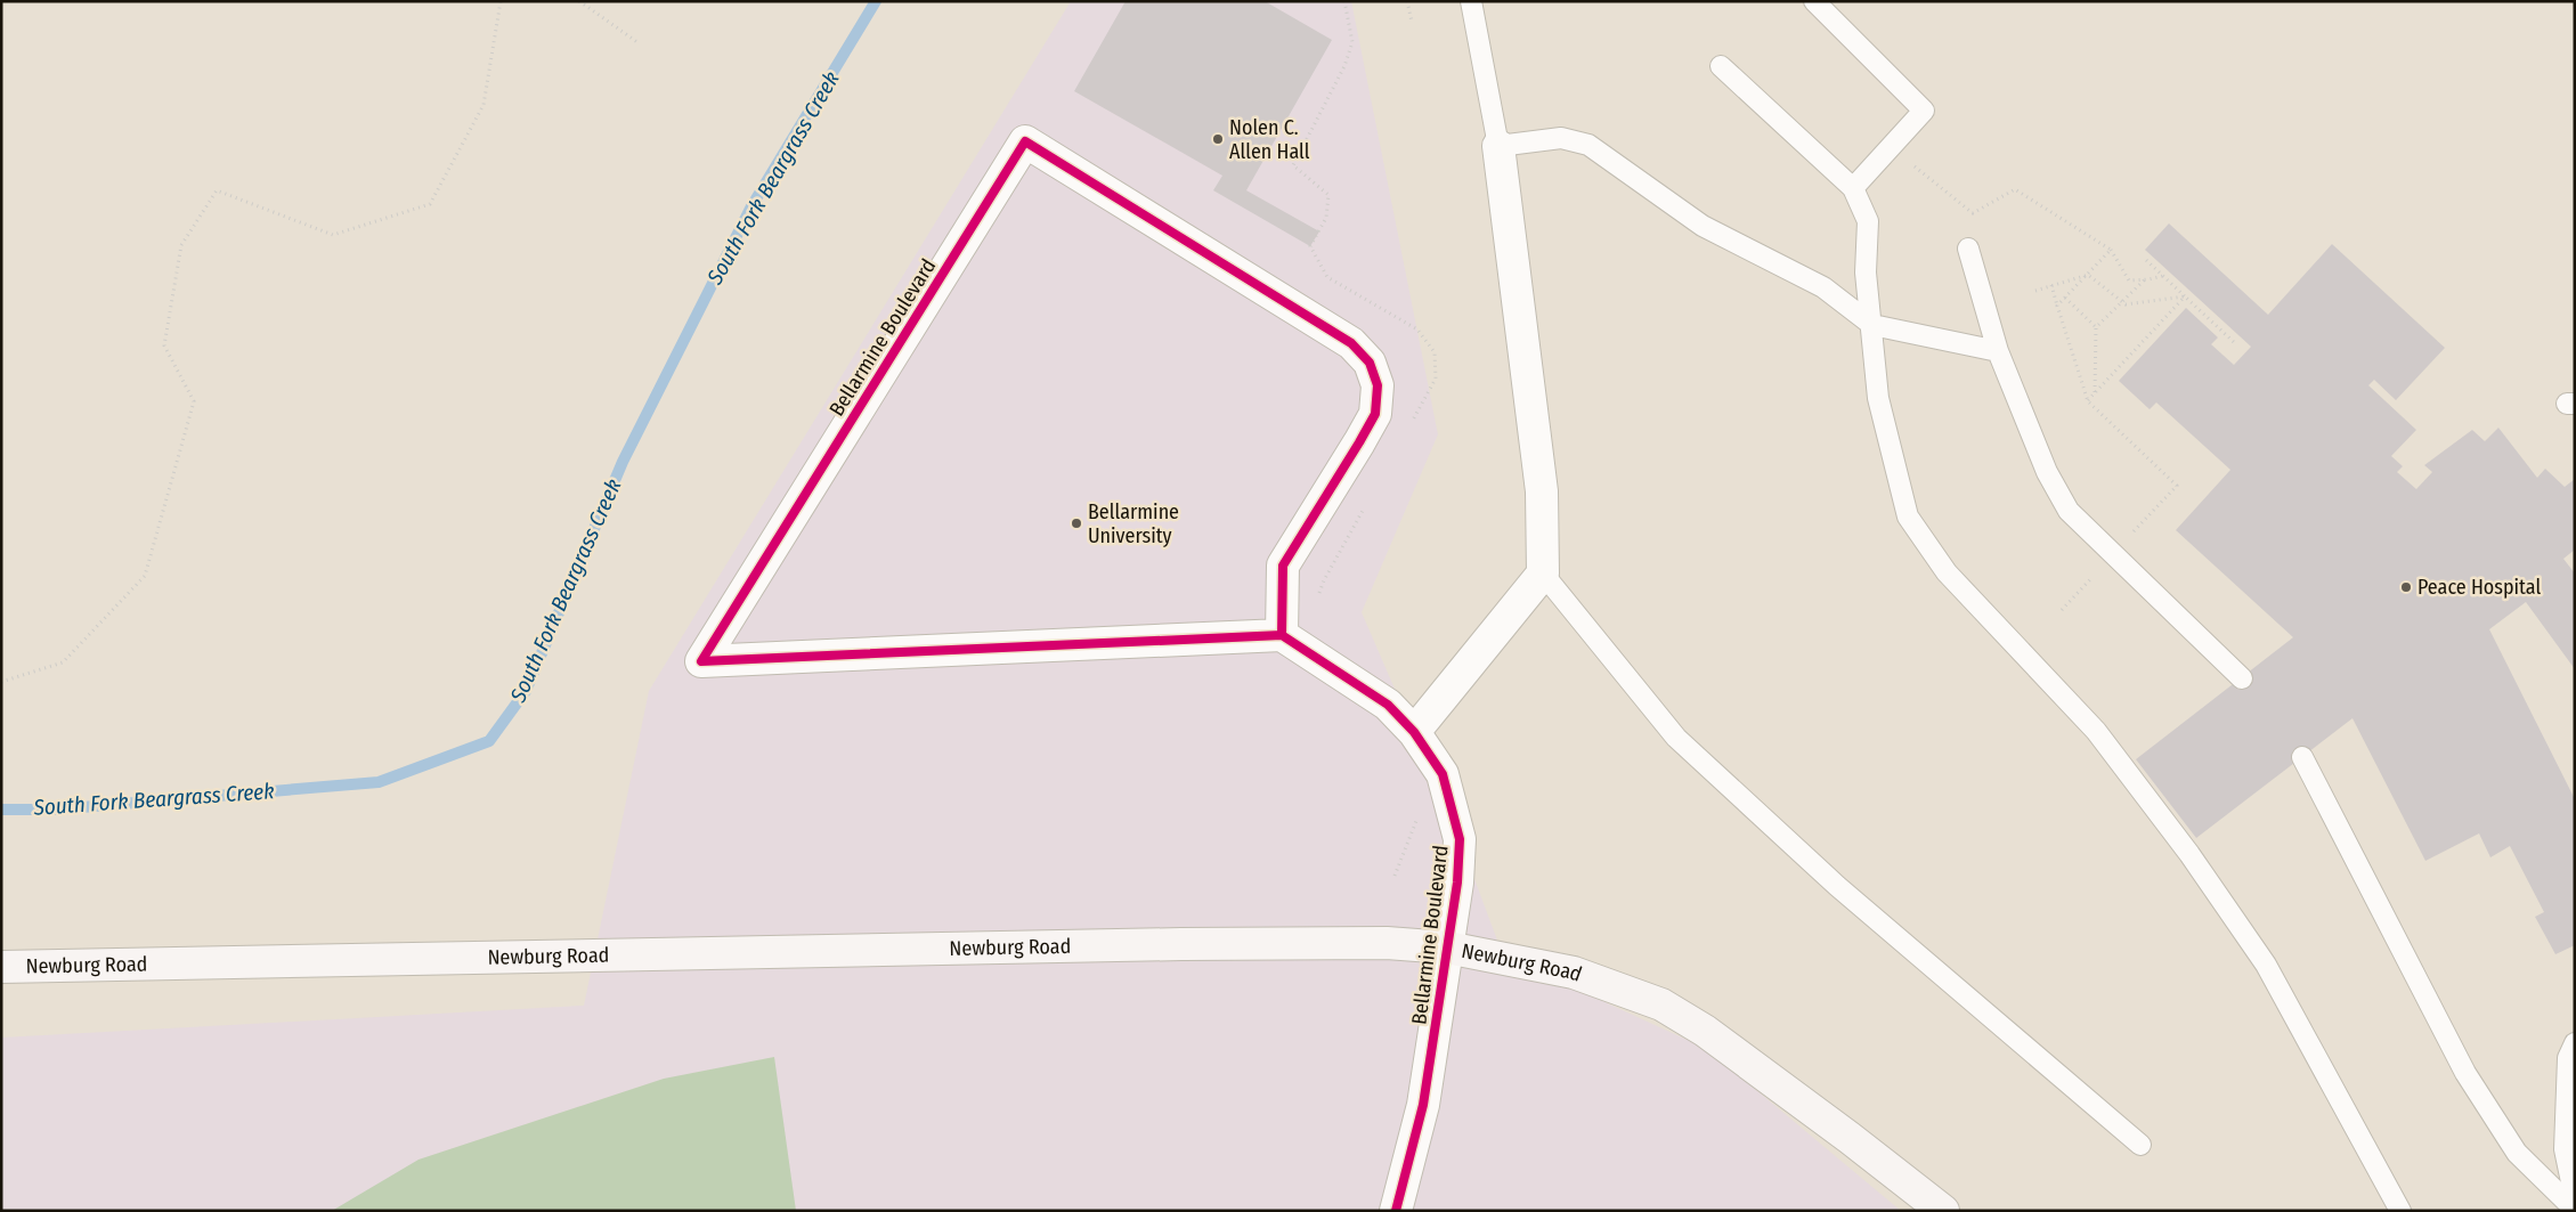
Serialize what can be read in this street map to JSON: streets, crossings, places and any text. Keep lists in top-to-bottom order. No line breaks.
{"streets":{"main road":["Newburg Road"],"street":["Bellarmine Boulevard"]},"crossings":[["Bellarmine Boulevard","Newburg Road"]],"water":["South Fork Beargrass Creek"],"places":["Nolen C. Allen Hall","Bellarmine University","Peace Hospital"]}
